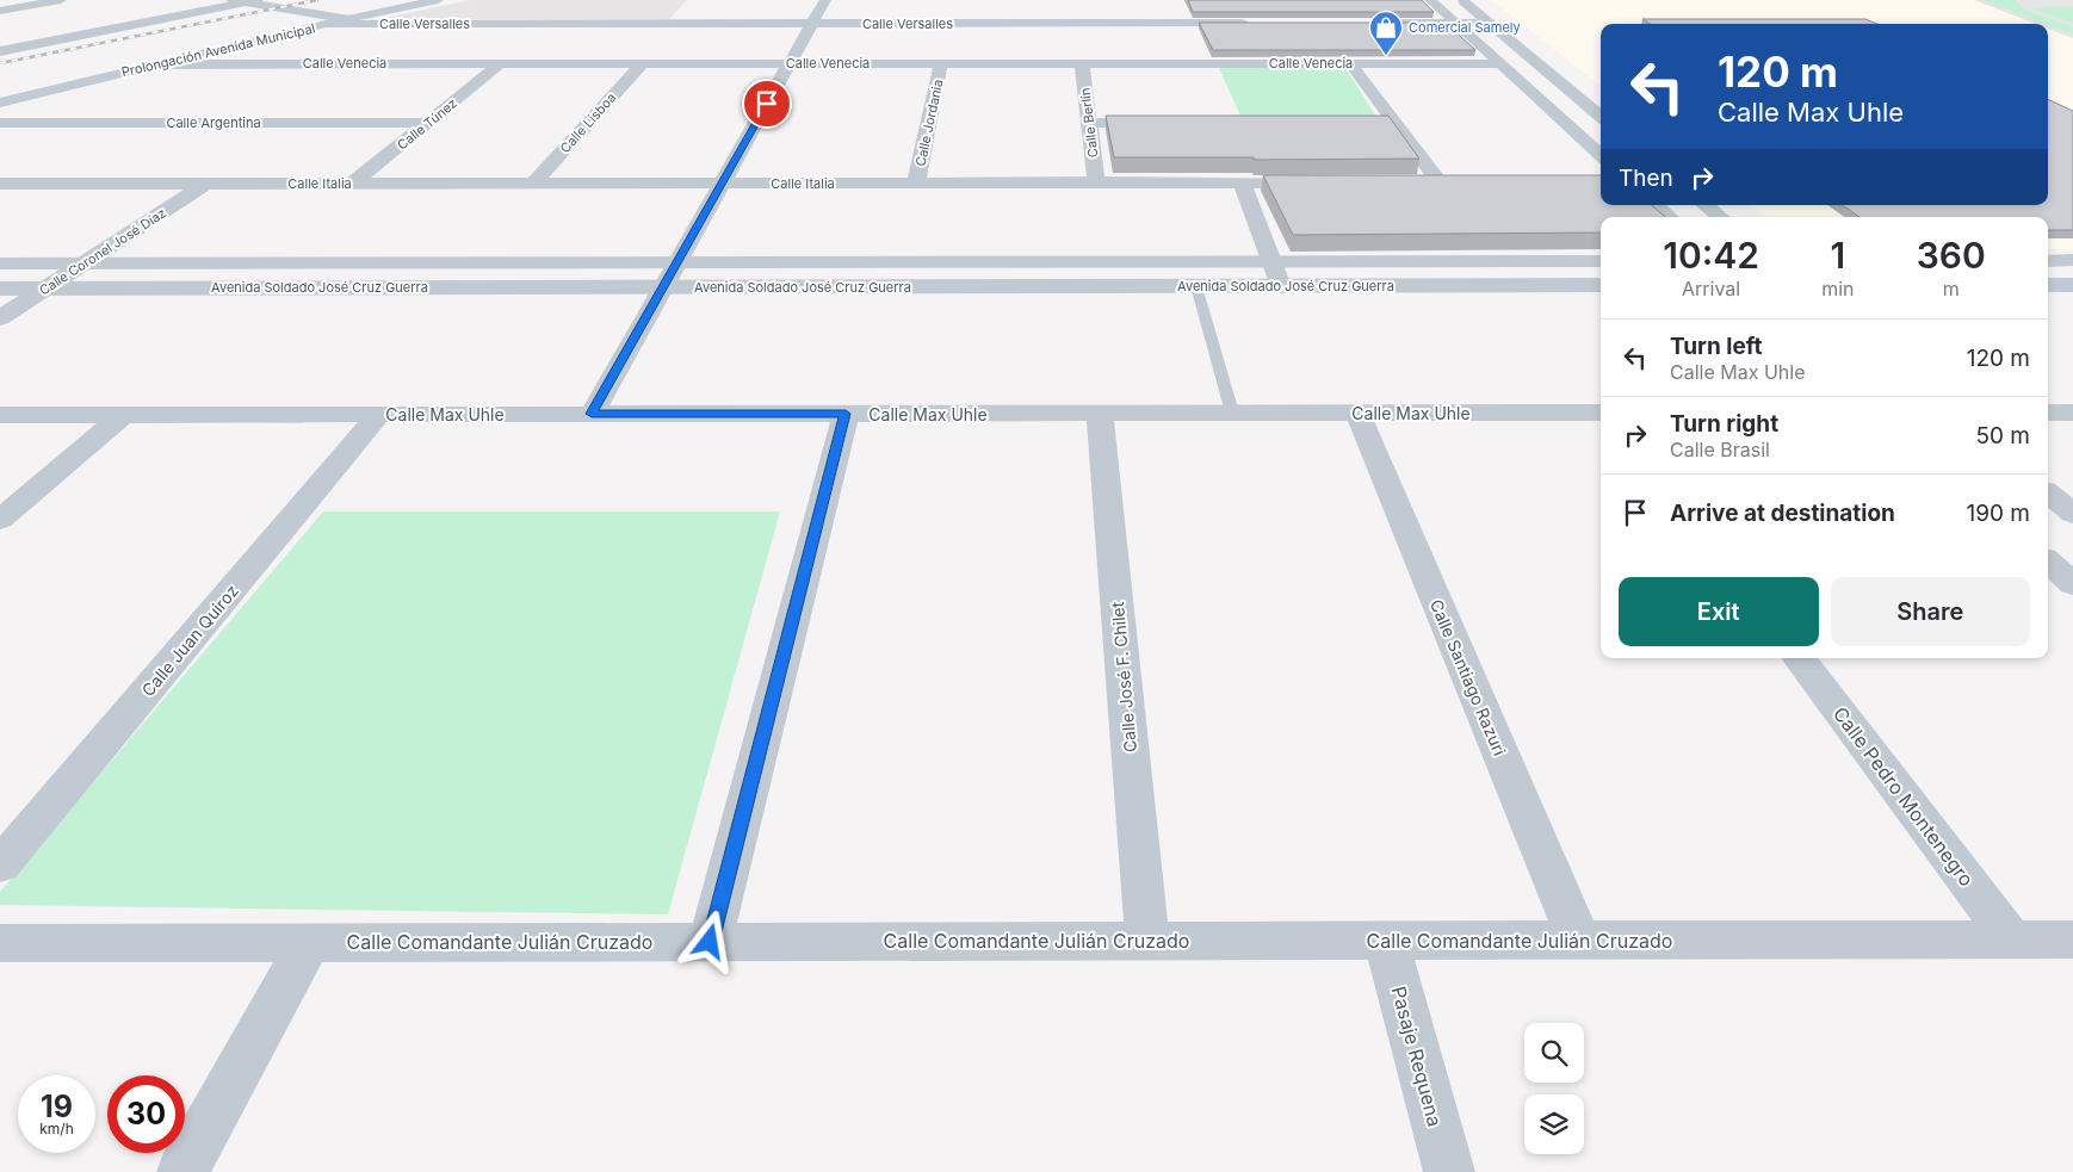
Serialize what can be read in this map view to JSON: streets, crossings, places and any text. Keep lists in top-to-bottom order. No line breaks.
{"streets":{"main road":["Prolongación Avenida Municipal"],"street":["Calle Versalles","Calle Venecia","Calle Argentina","Calle Lisboa","Calle Jordania","Calle Berlín","Calle Túnez","Calle Italia","Calle Coronel José Díaz","Avenida Soldado José Cruz Guerra","Calle Max Uhle","Calle Juan Quiroz","Calle José F. Chilet","Calle Santiago Razuri","Calle Pedro Montenegro","Calle Comandante Julián Cruzado","Pasaje Requena"]},"crossings":[["Calle Versalles","Prolongación Avenida Municipal"],["Prolongación Avenida Municipal","Calle Venecia"],["Calle Venecia","Calle Lisboa"],["Calle Venecia","Calle Jordania"],["Calle Venecia","Calle Berlín"],["Calle Venecia","Calle Túnez"],["Calle Argentina","Calle Túnez"],["Calle Lisboa","Calle Italia"],["Calle Jordania","Calle Italia"],["Calle Berlín","Calle Italia"],["Calle Túnez","Calle Italia"],["Calle Italia","Calle Coronel José Díaz"],["Calle Coronel José Díaz","Avenida Soldado José Cruz Guerra"],["Calle Max Uhle","Calle Juan Quiroz"],["Calle Max Uhle","Calle José F. Chilet"],["Calle Max Uhle","Calle Santiago Razuri"],["Calle José F. Chilet","Calle Comandante Julián Cruzado"],["Calle Santiago Razuri","Calle Comandante Julián Cruzado"],["Calle Pedro Montenegro","Calle Comandante Julián Cruzado"],["Calle Comandante Julián Cruzado","Pasaje Requena"]],"places":{"shop":["Comercial Samely"]},"page":{"turn":["120 m","Calle Max Uhle"],"then":"Then","eta":["10:42","Arrival","1","min","360","m"],"list":[{"name":"Turn left","note":"Calle Max Uhle","value":"120 m"},{"name":"Turn right","note":"Calle Brasil","value":"50 m"},{"name":"Arrive at destination","value":"190 m"}],"buttons":["Exit","Share"],"speed":"19 km/h","limit":"30"}}
